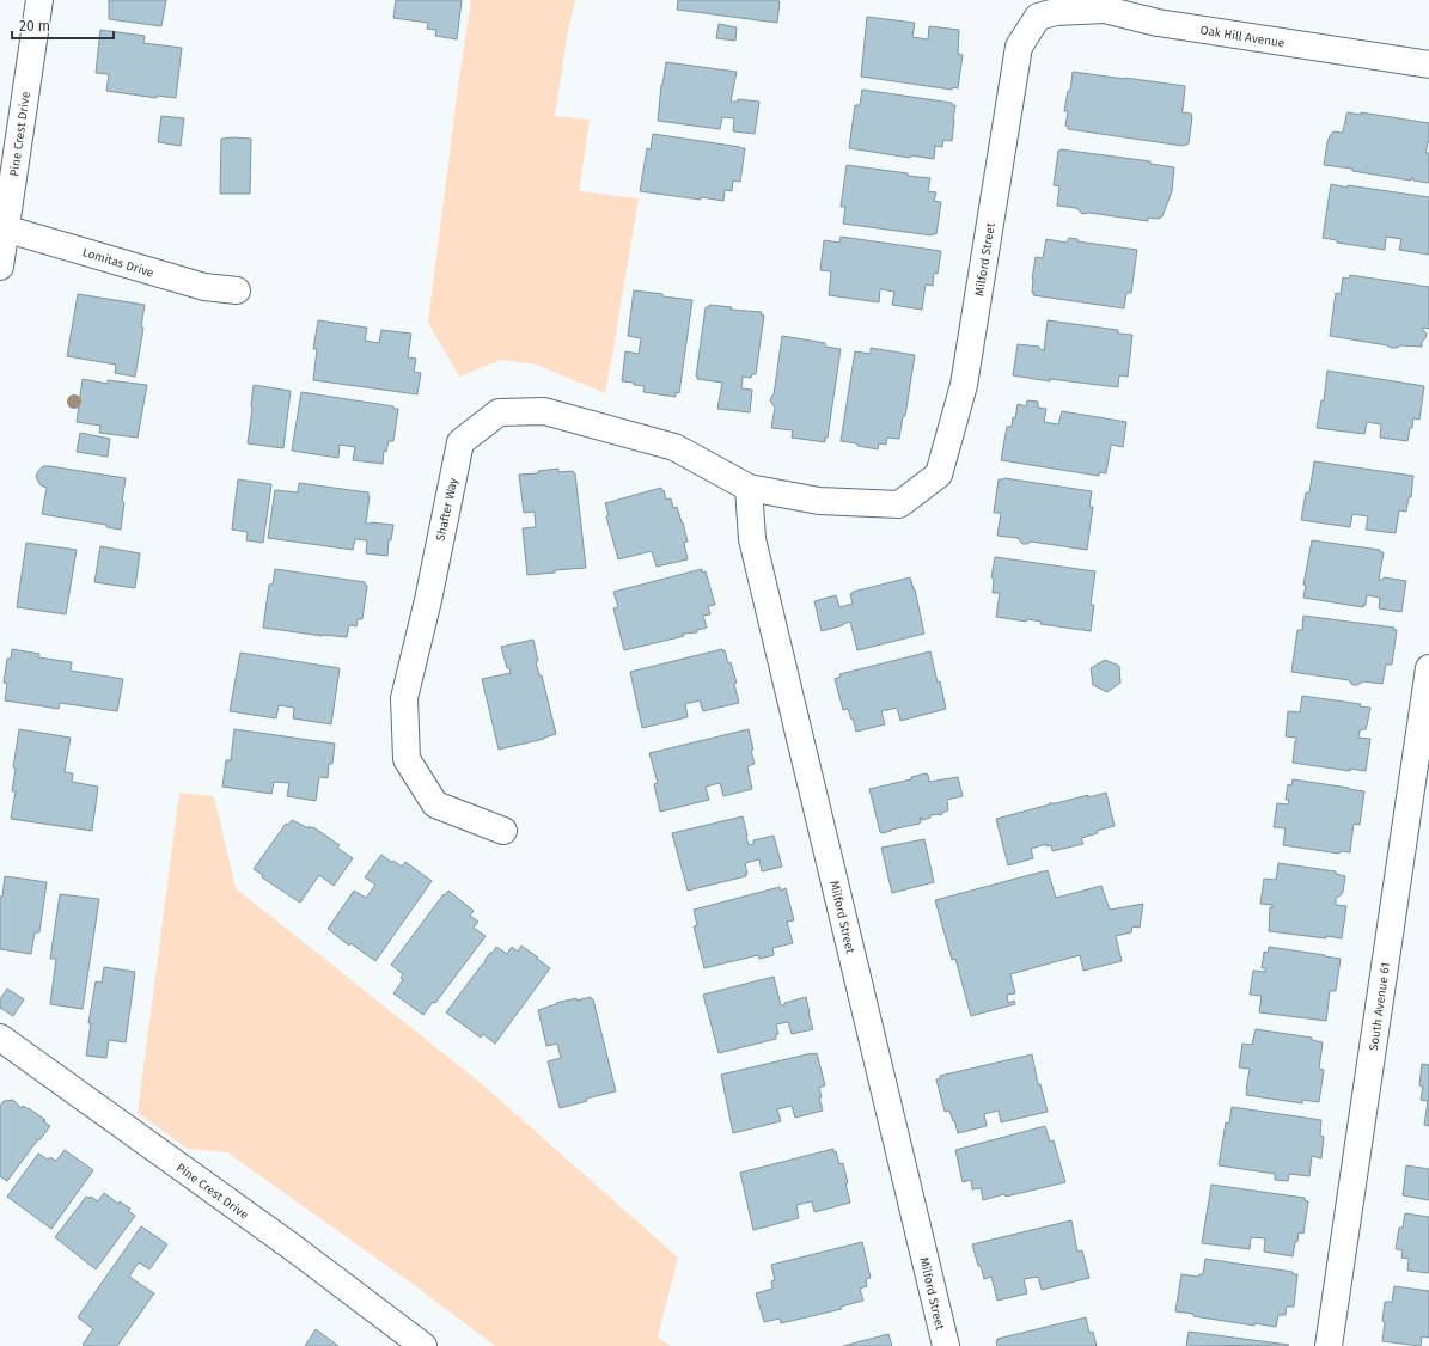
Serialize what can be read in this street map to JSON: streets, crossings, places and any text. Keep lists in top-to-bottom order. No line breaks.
{"streets":{"street":["Oak Hill Avenue","Pine Crest Drive","Milford Street","Lomitas Drive","Shafter Way","South Avenue 61"]},"crossings":[["Oak Hill Avenue","Milford Street"],["Pine Crest Drive","Lomitas Drive"],["Milford Street","Shafter Way"]],"scale_bar":"20 m"}
